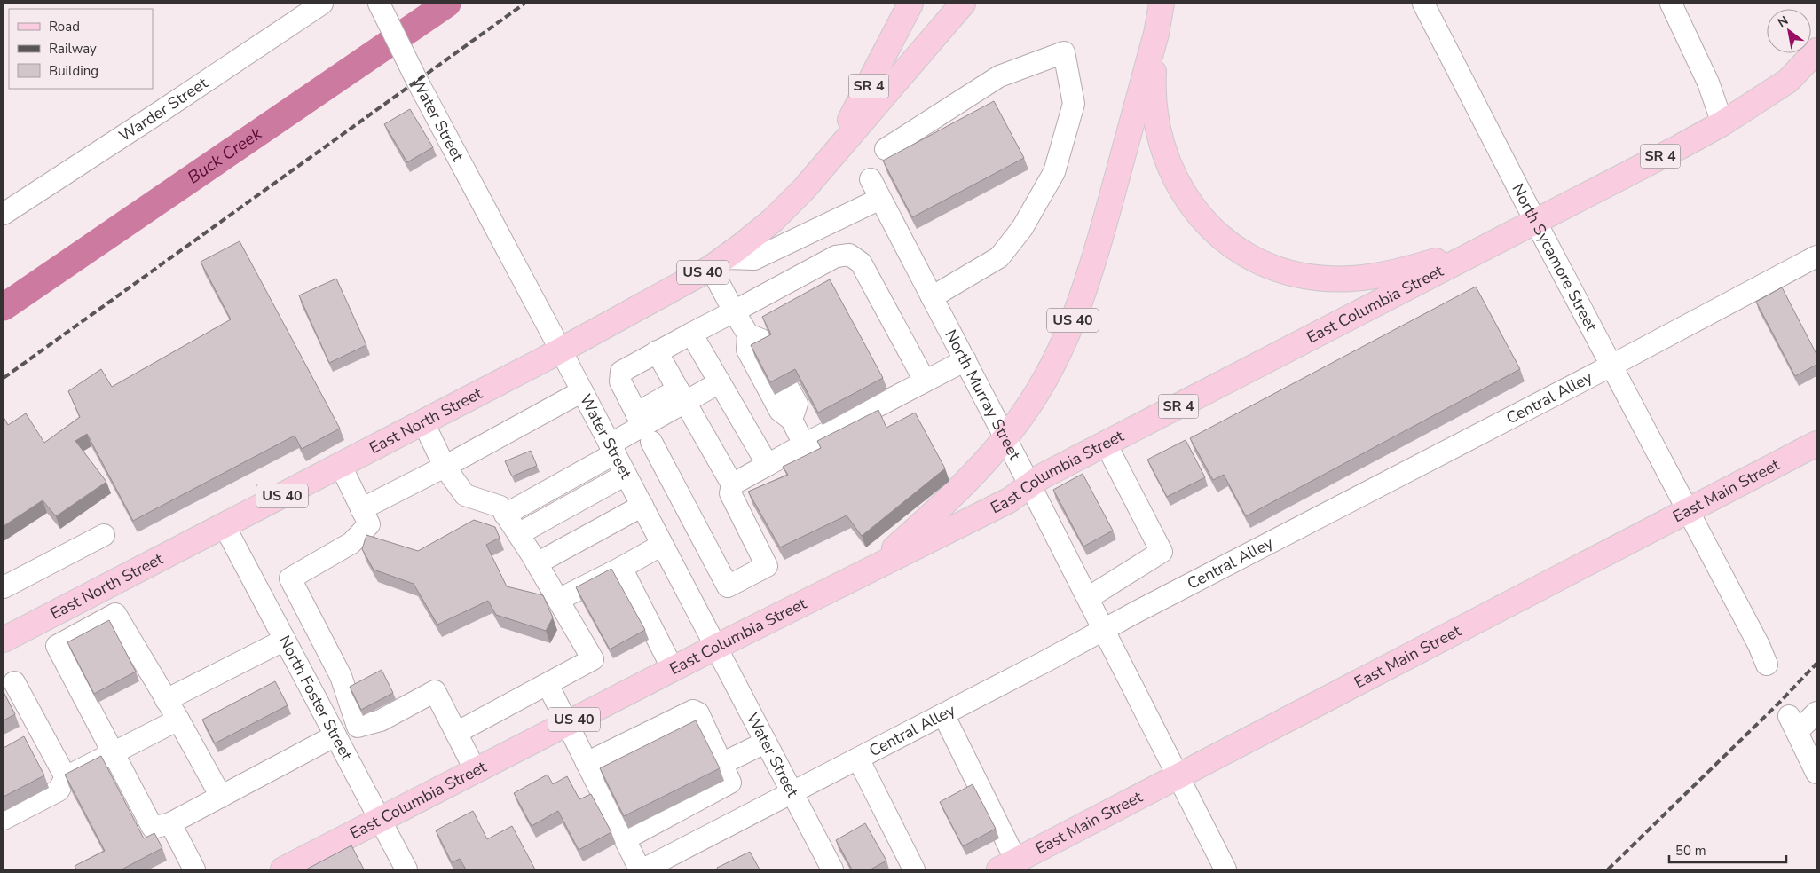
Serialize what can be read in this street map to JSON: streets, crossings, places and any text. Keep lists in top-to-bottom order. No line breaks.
{"streets":{"main road":["SR 4","US 40","East Columbia Street","East North Street","East Main Street"],"street":["Warder Street","Water Street","North Sycamore Street","North Murray Street","Central Alley","North Foster Street"]},"crossings":[["SR 4","US 40"],["SR 4","East North Street"],["Water Street","East Columbia Street"],["Water Street","Central Alley"],["Water Street","East North Street"],["North Sycamore Street","East Columbia Street"],["North Sycamore Street","Central Alley"],["North Sycamore Street","East Main Street"],["US 40","East Columbia Street"],["US 40","North Murray Street"],["US 40","East North Street"],["East Columbia Street","North Murray Street"],["East Columbia Street","North Foster Street"],["North Murray Street","Central Alley"],["North Murray Street","East Main Street"],["East North Street","North Foster Street"]],"water":["Buck Creek"],"legend":["Road","Railway","Building"],"scale_bar":"50 m","north":"top left"}
